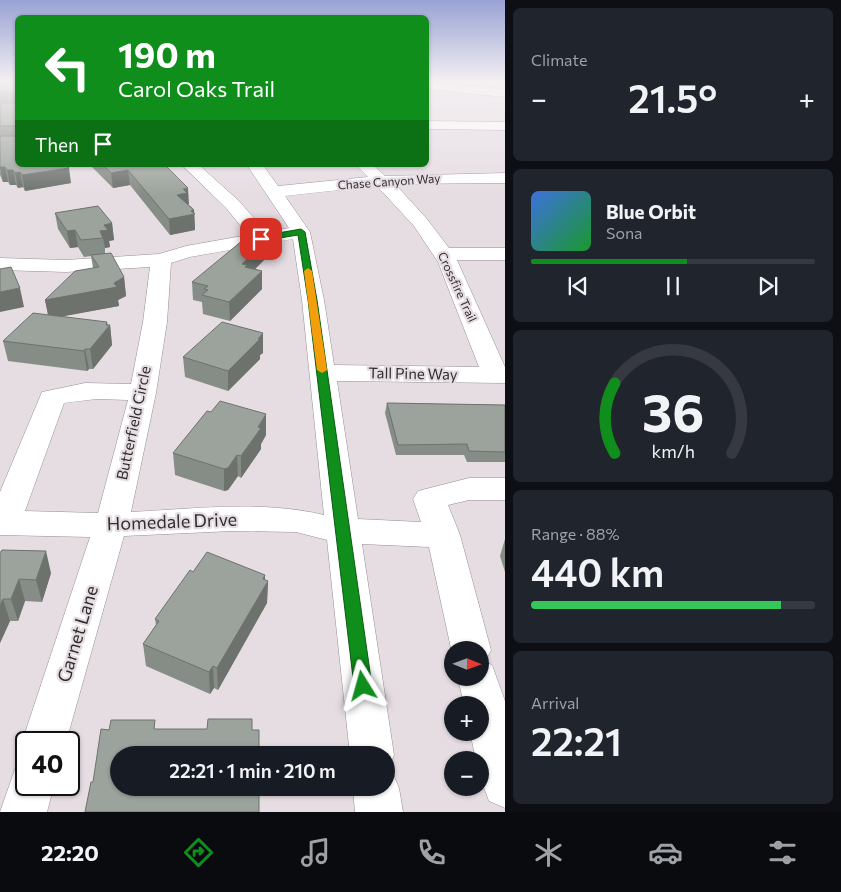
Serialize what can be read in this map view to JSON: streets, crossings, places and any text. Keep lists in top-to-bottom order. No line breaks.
{"streets":{"street":["Chase Canyon Way","Crossfire Trail","Tall Pine Way","Butterfield Circle","Homedale Drive","Garnet Lane"]},"crossings":[["Chase Canyon Way","Crossfire Trail"],["Crossfire Trail","Tall Pine Way"],["Butterfield Circle","Homedale Drive"],["Butterfield Circle","Garnet Lane"],["Homedale Drive","Garnet Lane"]],"north":"right","page":{"tile":["Climate",["Range · 88%","440 km"],["Arrival","22:21"]],"turn":["190 m","Carol Oaks Trail"],"heat":["−","21.5°","+"],"then":"Then","song":["Blue Orbit","Sona"],"map_buttons":["+","−"],"limit":"40","trip":"22:21 · 1 min · 210 m","tabs":"22:20","gauge":["36","km/h"]}}
